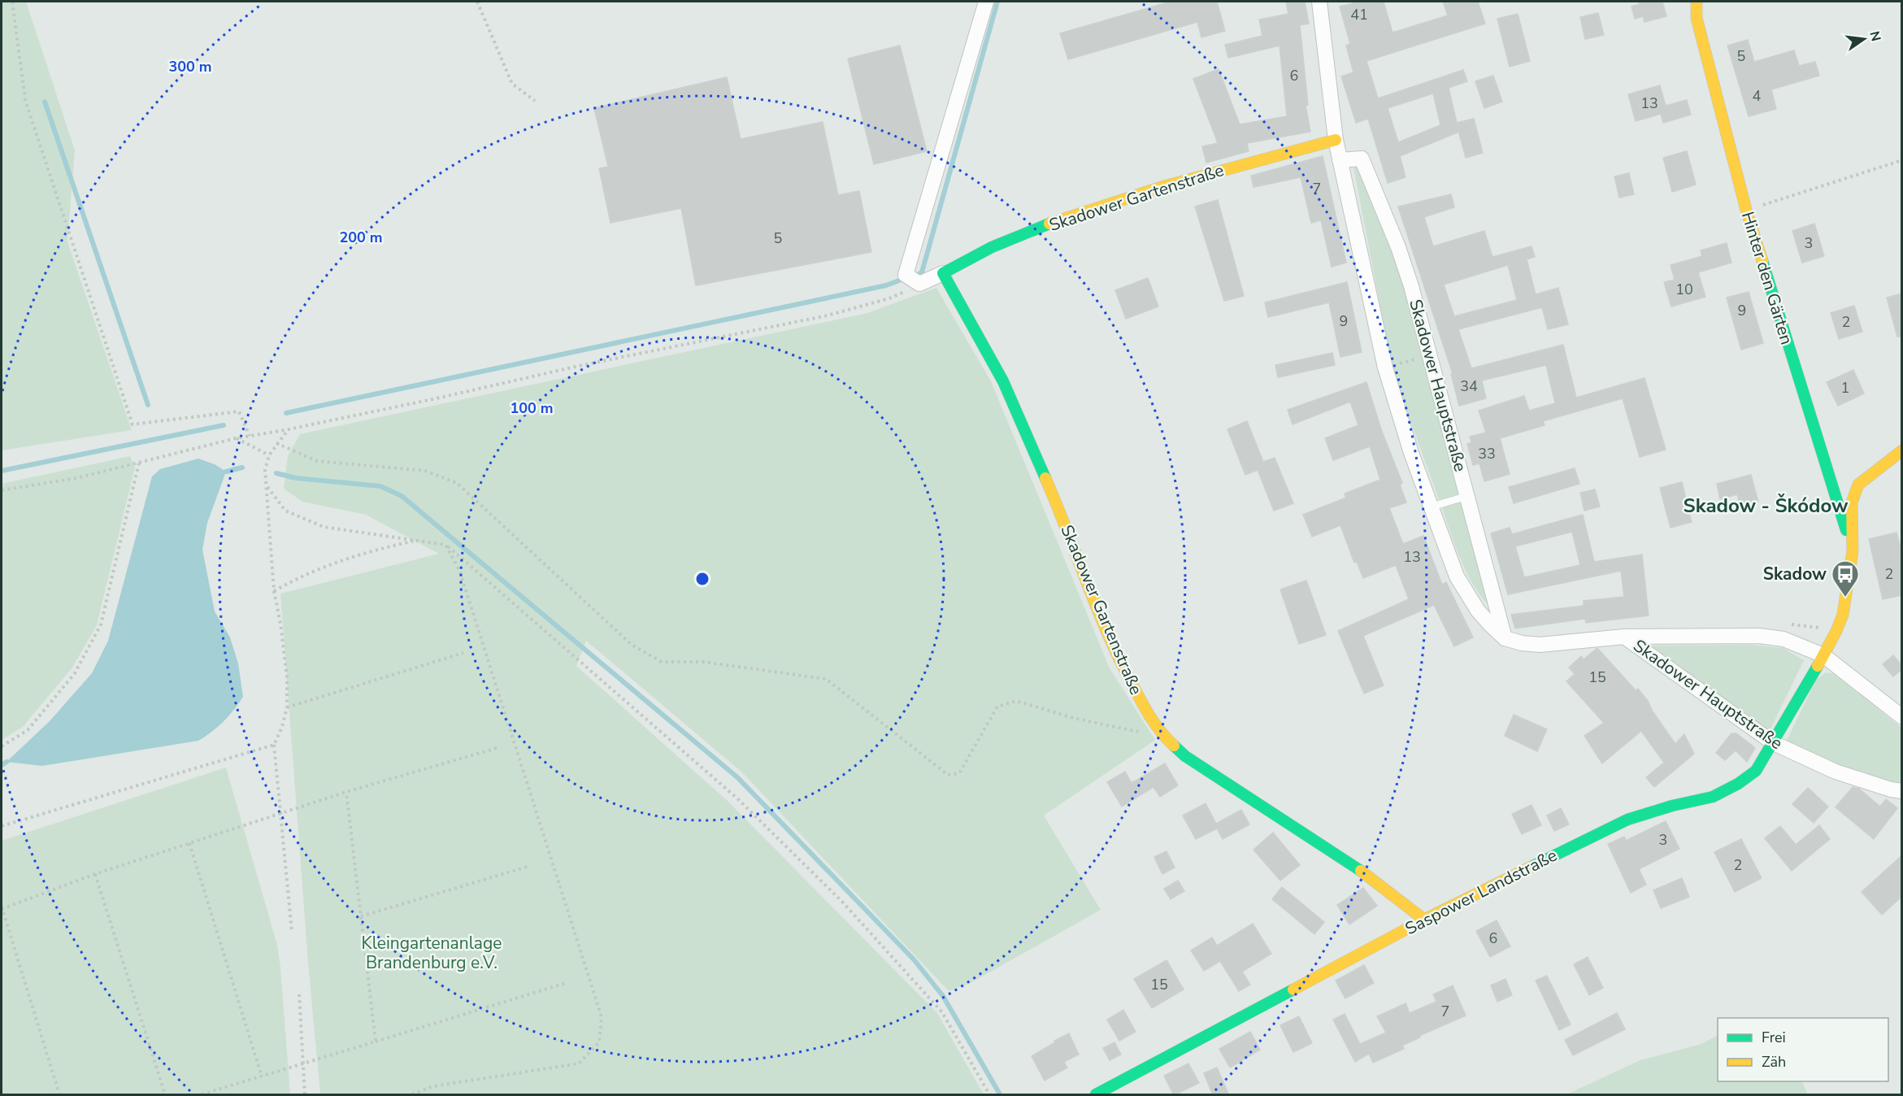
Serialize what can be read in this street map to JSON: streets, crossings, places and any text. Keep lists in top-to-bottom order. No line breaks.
{"streets":{"street":["Skadower Gartenstraße","Hinter den Gärten","Skadower Hauptstraße","Saspower Landstraße"]},"crossings":[["Skadower Gartenstraße","Saspower Landstraße"],["Hinter den Gärten","Saspower Landstraße"],["Skadower Hauptstraße","Saspower Landstraße"]],"districts":["Skadow - Škódow"],"parks":["Kleingartenanlage Brandenburg e.V."],"places":{"bus stop":["Skadow"]},"house_numbers":["41","5","6","4","13","7","5","3","10","9","9","2","34","1","33","13","2","15","3","2","6","15","7"],"legend":["Frei","Zäh"],"north":"right","rings":["300 m","200 m","100 m"]}
